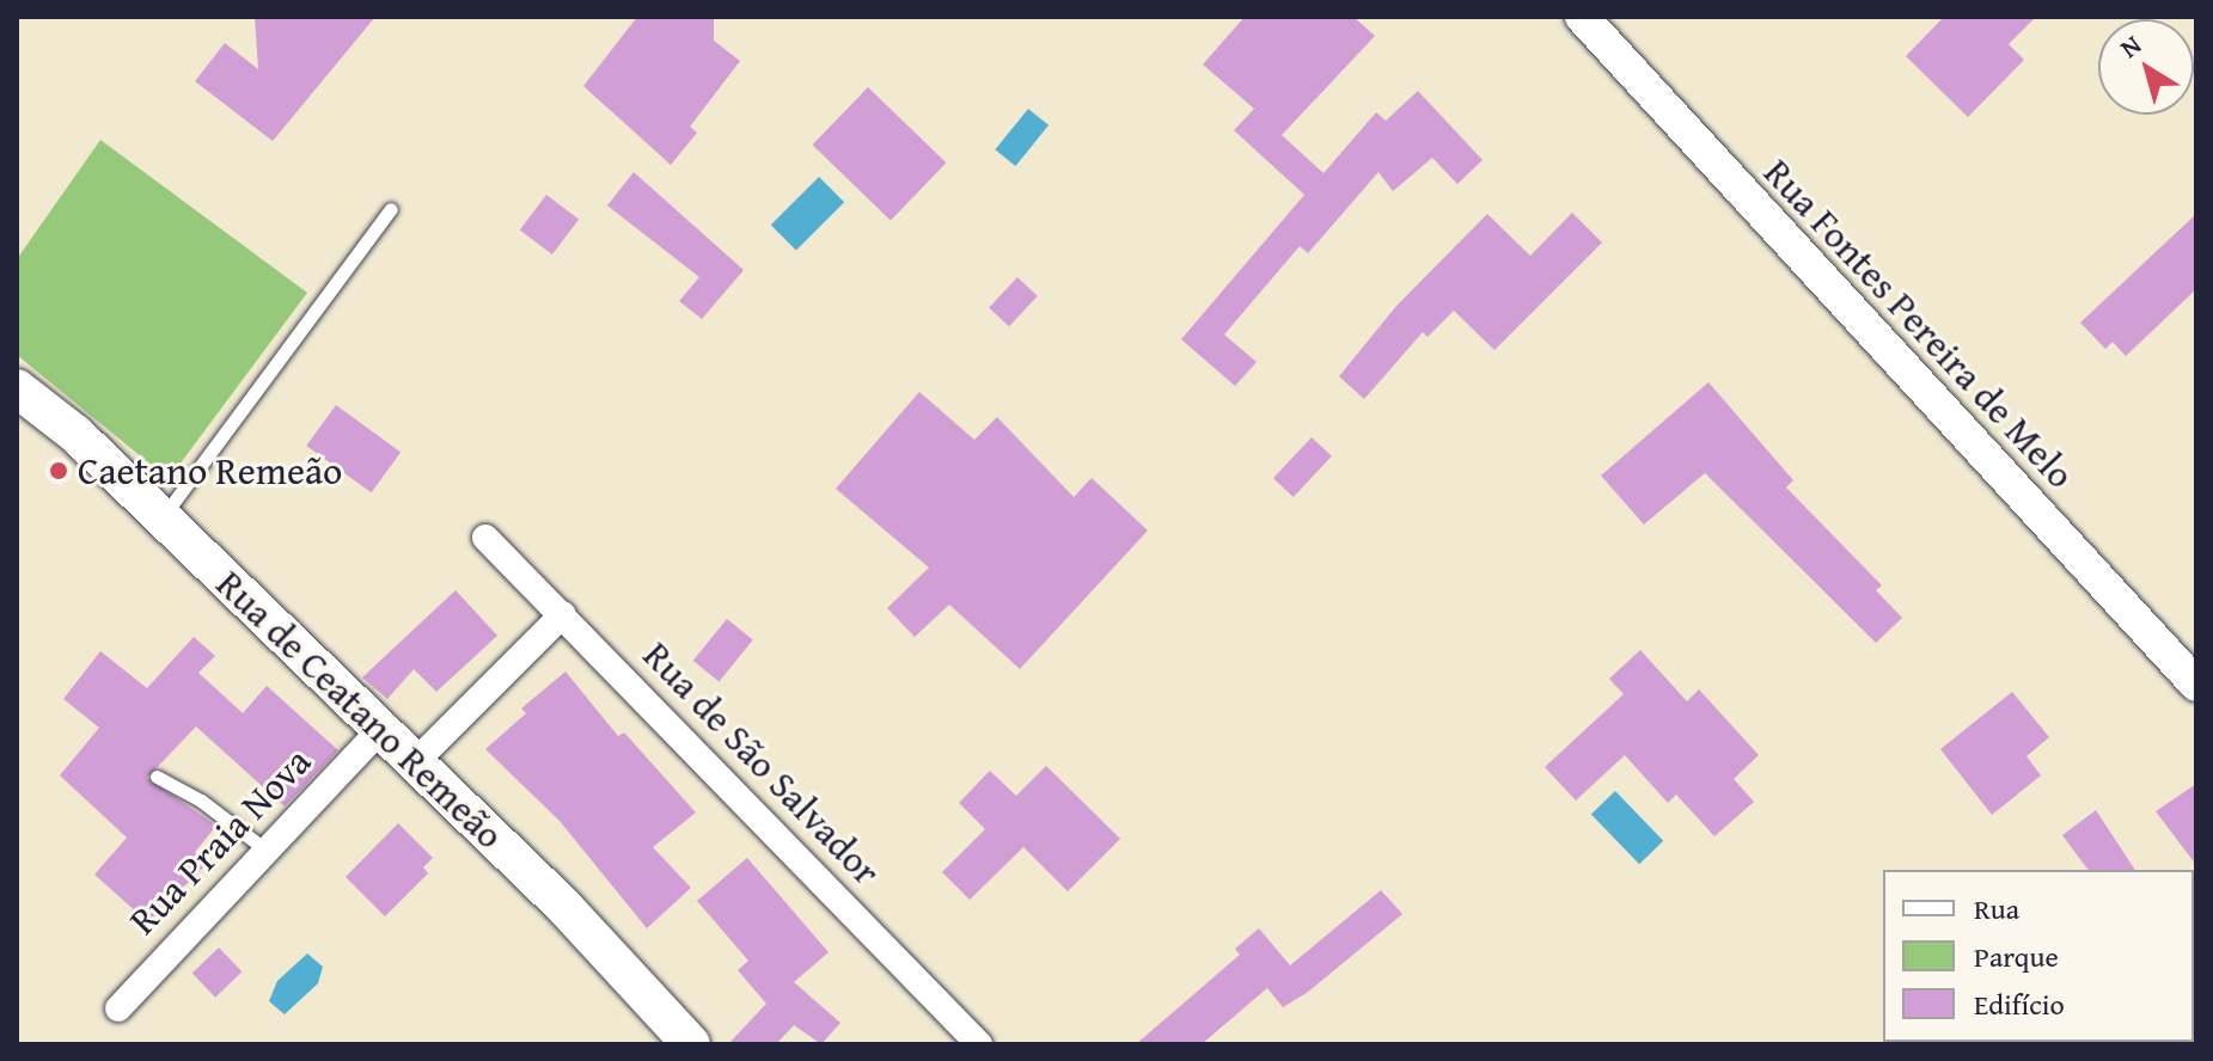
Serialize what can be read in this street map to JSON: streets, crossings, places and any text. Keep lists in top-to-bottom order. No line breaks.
{"streets":{"main road":["Rua de Ceatano Remeão"],"street":["Rua Fontes Pereira de Melo","Rua de São Salvador","Rua Praia Nova"]},"crossings":[["Rua de Ceatano Remeão","Rua Praia Nova"]],"places":["Caetano Remeão"],"legend":["Rua","Parque","Edifício"],"north":"top left"}
